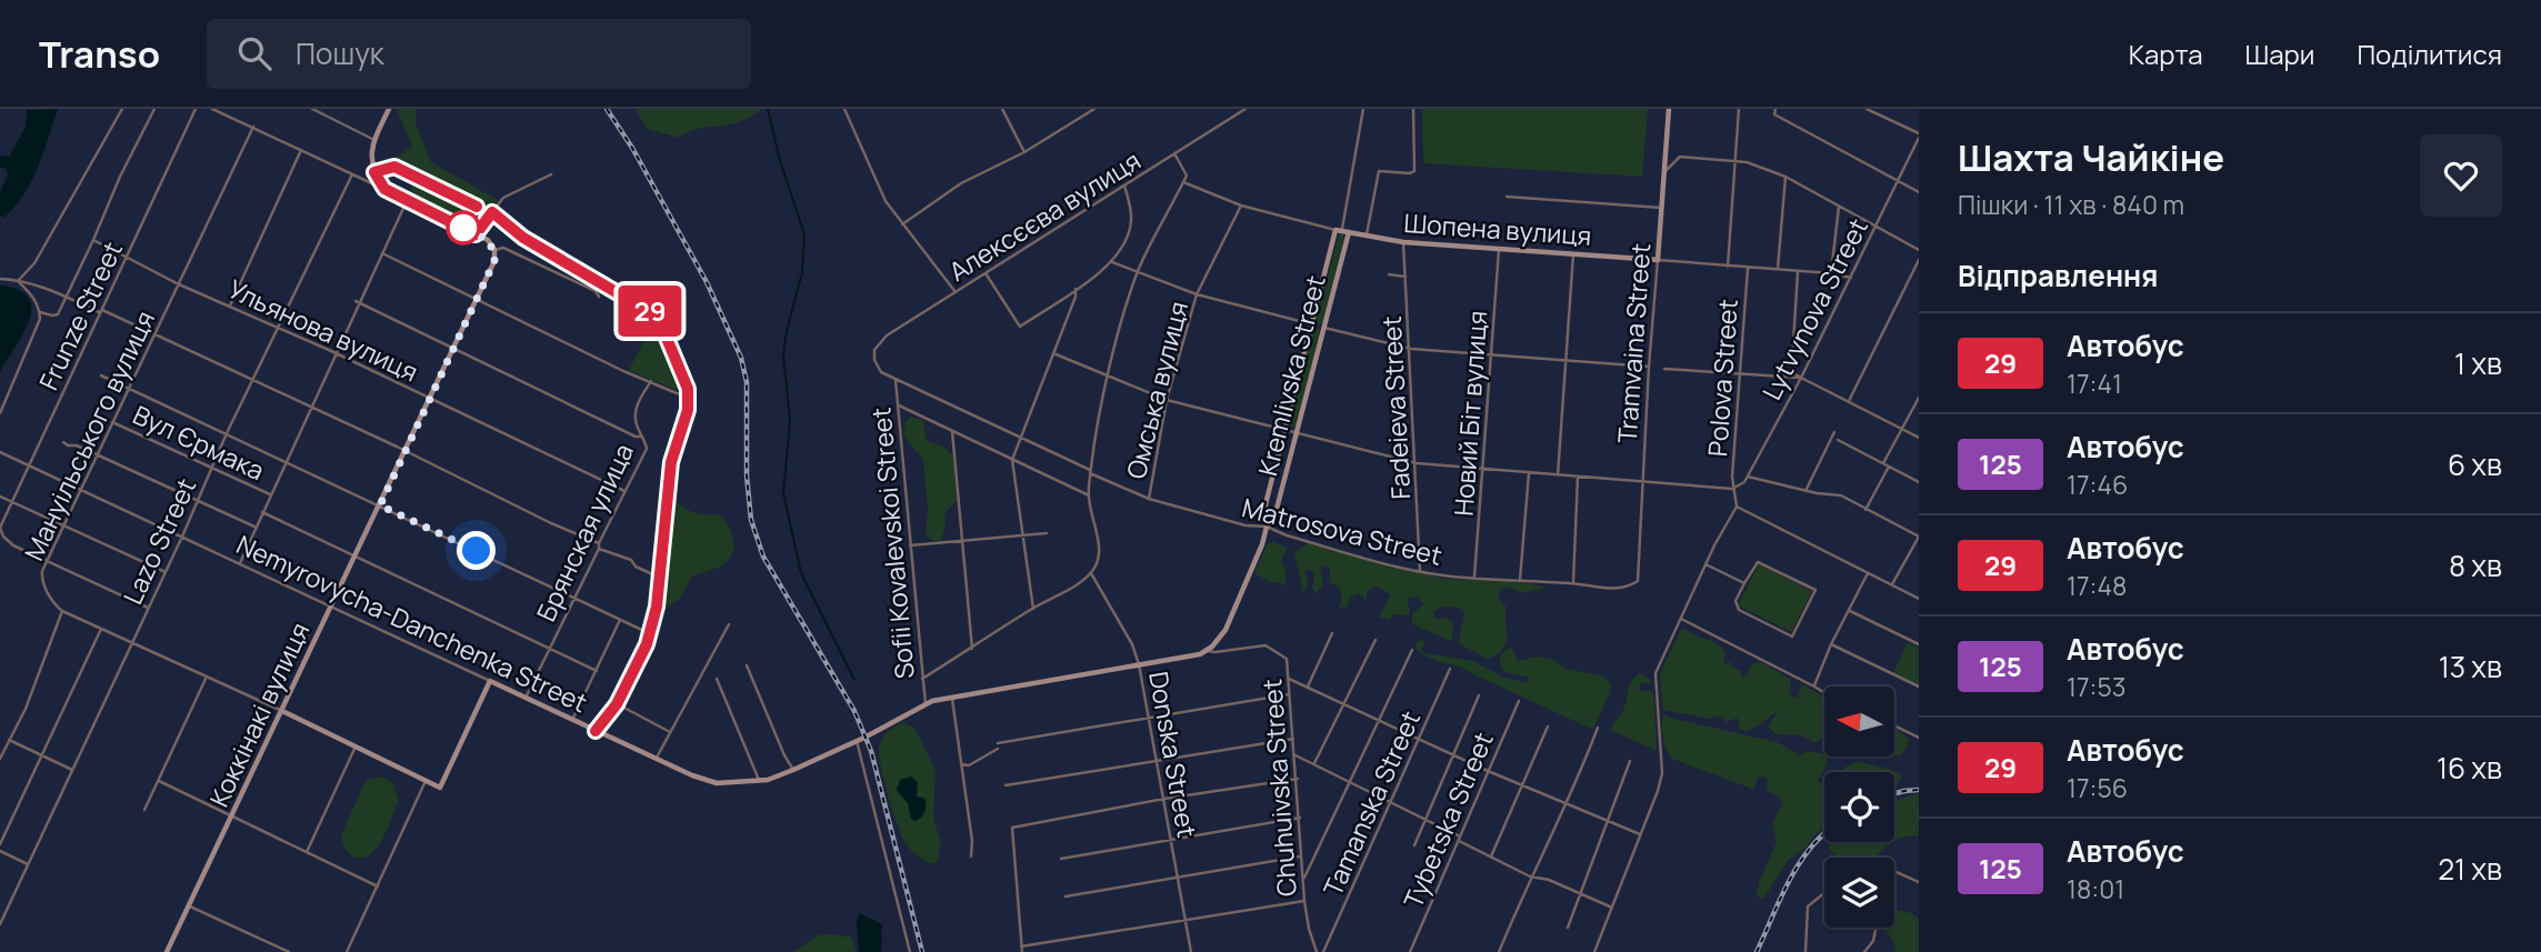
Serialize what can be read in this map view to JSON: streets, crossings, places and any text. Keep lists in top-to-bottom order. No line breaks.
{"streets":{"street":["Алексєєва вулиця","Шопена вулиця","Lytvynova Street","Frunze Street","Ульянова вулиця","Tramvaina Street","Kremlivska Street","Polova Street","Омська вулиця","Fadeieva Street","Новий Біт вулиця","Мануільського вулиця","Вул Єрмака","Matrosova Street","Брянская улица","Lazo Street","Sofii Kovalevskoi Street","Nemyrovycha-Danchenka Street","Коккінакі вулиця","Donska Street","Chuhuivska Street","Tamanska Street","Tybetska Street"]},"crossings":[["Алексєєва вулиця","Matrosova Street"],["Шопена вулиця","Tramvaina Street"],["Шопена вулиця","Kremlivska Street"],["Шопена вулиця","Fadeieva Street"],["Шопена вулиця","Новий Біт вулиця"],["Lytvynova Street","Polova Street"],["Frunze Street","Ульянова вулиця"],["Frunze Street","Мануільського вулиця"],["Frunze Street","Nemyrovycha-Danchenka Street"],["Ульянова вулиця","Мануільського вулиця"],["Ульянова вулиця","Брянская улица"],["Ульянова вулиця","Lazo Street"],["Ульянова вулиця","Коккінакі вулиця"],["Tramvaina Street","Matrosova Street"],["Kremlivska Street","Matrosova Street"],["Kremlivska Street","Nemyrovycha-Danchenka Street"],["Kremlivska Street","Chuhuivska Street"],["Омська вулиця","Matrosova Street"],["Fadeieva Street","Matrosova Street"],["Новий Біт вулиця","Matrosova Street"],["Мануільського вулиця","Вул Єрмака"],["Мануільського вулиця","Nemyrovycha-Danchenka Street"],["Вул Єрмака","Lazo Street"],["Matrosova Street","Sofii Kovalevskoi Street"],["Брянская улица","Nemyrovycha-Danchenka Street"],["Lazo Street","Nemyrovycha-Danchenka Street"],["Sofii Kovalevskoi Street","Nemyrovycha-Danchenka Street"],["Nemyrovycha-Danchenka Street","Коккінакі вулиця"],["Nemyrovycha-Danchenka Street","Donska Street"],["Nemyrovycha-Danchenka Street","Chuhuivska Street"]],"lines":["bus line 29"],"north":"left","page":{"header":"Transo","search":"Пошук","nav":["Карта","Шари","Поділитися"],"on_map":"29","heading":[["Шахта Чайкіне","Пішки · 11 хв · 840 m"],"Відправлення"],"list":[{"mark":"29","name":"Автобус","note":"17:41","value":"1 хв"},{"mark":"125","name":"Автобус","note":"17:46","value":"6 хв"},{"mark":"29","name":"Автобус","note":"17:48","value":"8 хв"},{"mark":"125","name":"Автобус","note":"17:53","value":"13 хв"},{"mark":"29","name":"Автобус","note":"17:56","value":"16 хв"},{"mark":"125","name":"Автобус","note":"18:01","value":"21 хв"}]}}
